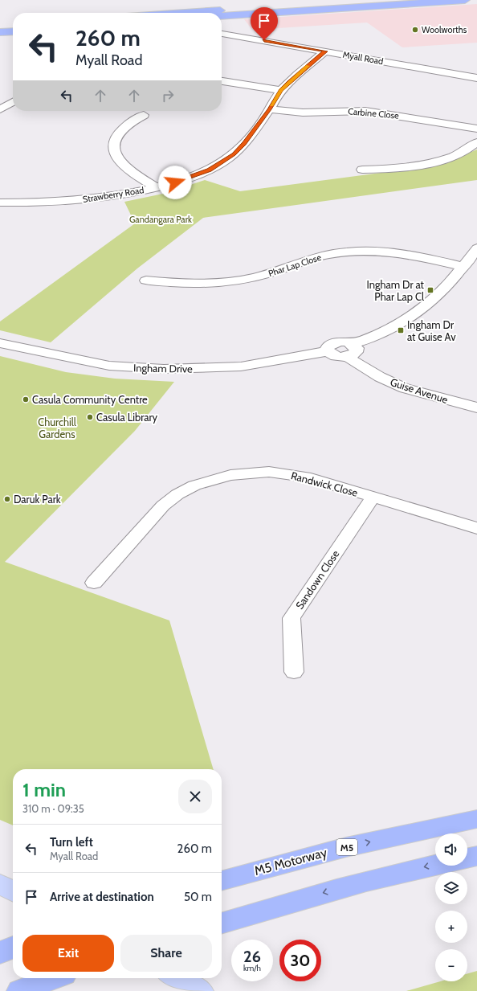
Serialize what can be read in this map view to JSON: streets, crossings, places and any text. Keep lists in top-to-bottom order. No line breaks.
{"streets":{"highway":["M5","M5 Motorway"],"street":["Myall Road","Carbine Close","Strawberry Road","Phar Lap Close","Ingham Drive","Guise Avenue","Randwick Close","Sandown Close"]},"crossings":[["Myall Road","Strawberry Road"],["Carbine Close","Strawberry Road"],["Ingham Drive","Guise Avenue"],["Randwick Close","Sandown Close"]],"parks":["Gandangara Park","Churchill Gardens"],"places":{"other":["Woolworths","Casula Community Centre","Casula Library","Daruk Park"],"transit":["Ingham Dr at Phar Lap Cl","Ingham Dr at Guise Av"]},"page":{"turn":["260 m","Myall Road"],"heading":["1 min","310 m · 09:35"],"list":[{"name":"Turn left","note":"Myall Road","value":"260 m"},{"name":"Arrive at destination","value":"50 m"}],"map_buttons":["+","−"],"buttons":["Exit","Share"],"speed":"26 km/h","limit":"30"}}
